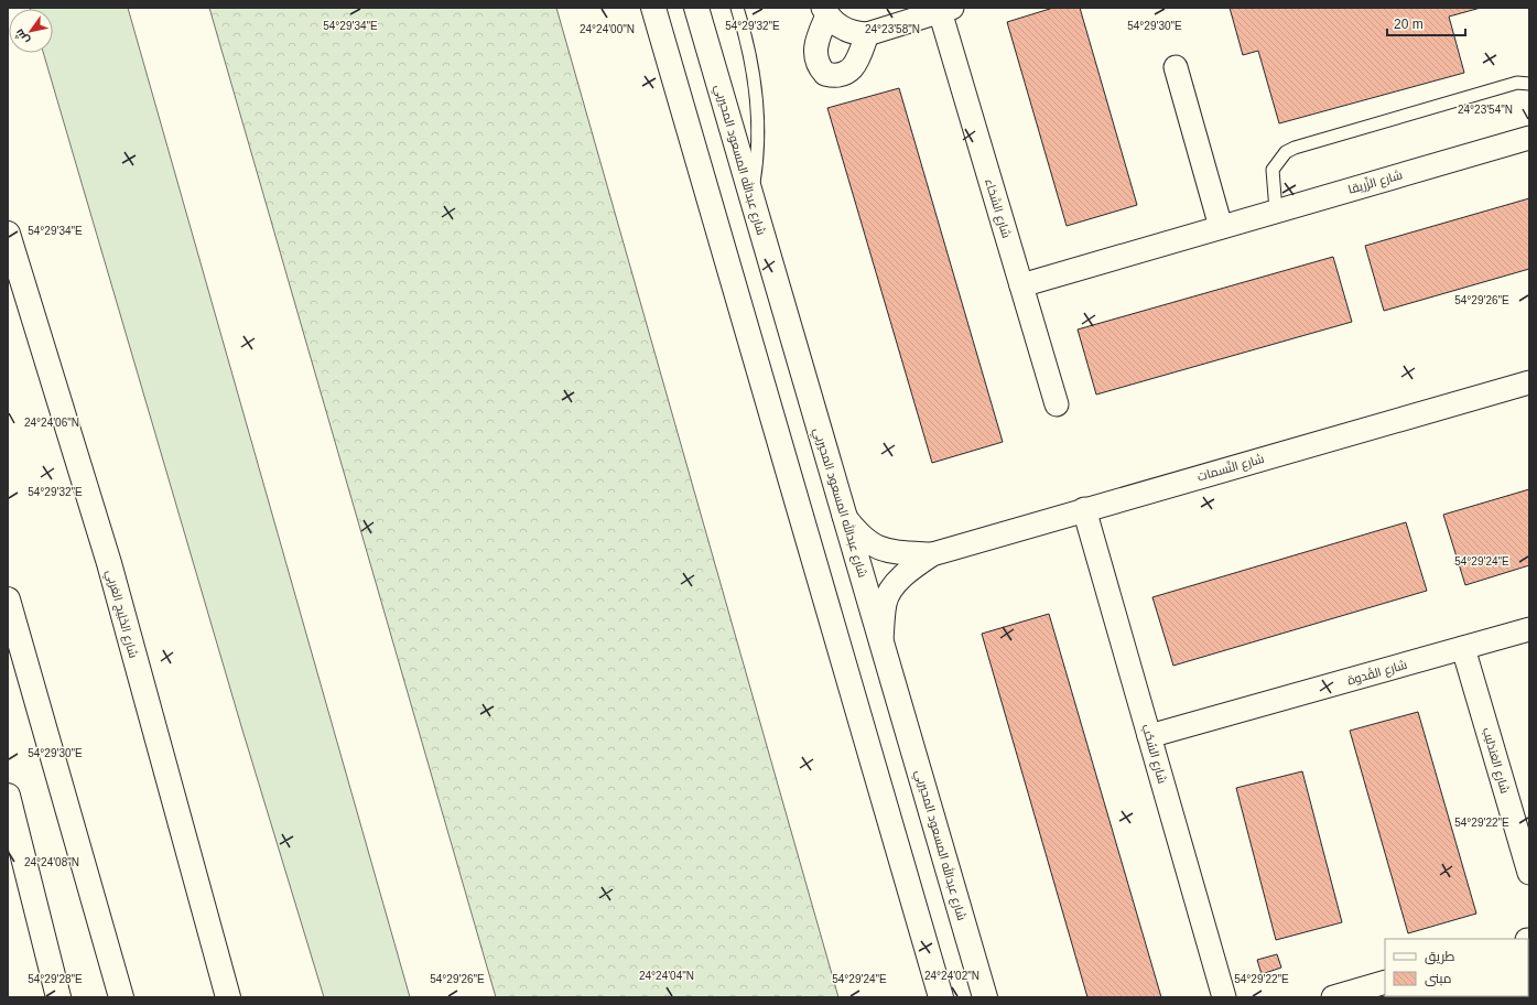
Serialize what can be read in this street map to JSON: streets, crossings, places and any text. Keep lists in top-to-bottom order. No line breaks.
{"streets":{"main road":["شارع عبدالله المسعود المحيربي","شارع الخَلِيج العَربِي"],"street":["شارع الزِّريقا","شارع السَّخاء","شارع النَّسمات","شارع القُدوة","شارع السُحُب","شارع العَندَليب"]},"crossings":[["شارع عبدالله المسعود المحيربي","شارع النَّسمات"],["شارع الزِّريقا","شارع السَّخاء"],["شارع النَّسمات","شارع السُحُب"],["شارع القُدوة","شارع السُحُب"],["شارع القُدوة","شارع العَندَليب"]],"legend":["طريق","مبنى"],"scale_bar":"20 m","north":"bottom left","coordinates":["54°29'34\"E","54°29'32\"E","54°29'30\"E","24°24'00\"N","24°23'58\"N","24°23'54\"N","54°29'26\"E","24°24'06\"N","54°29'24\"E","54°29'22\"E","24°24'08\"N","24°24'04\"N","24°24'02\"N","54°29'28\"E"]}
